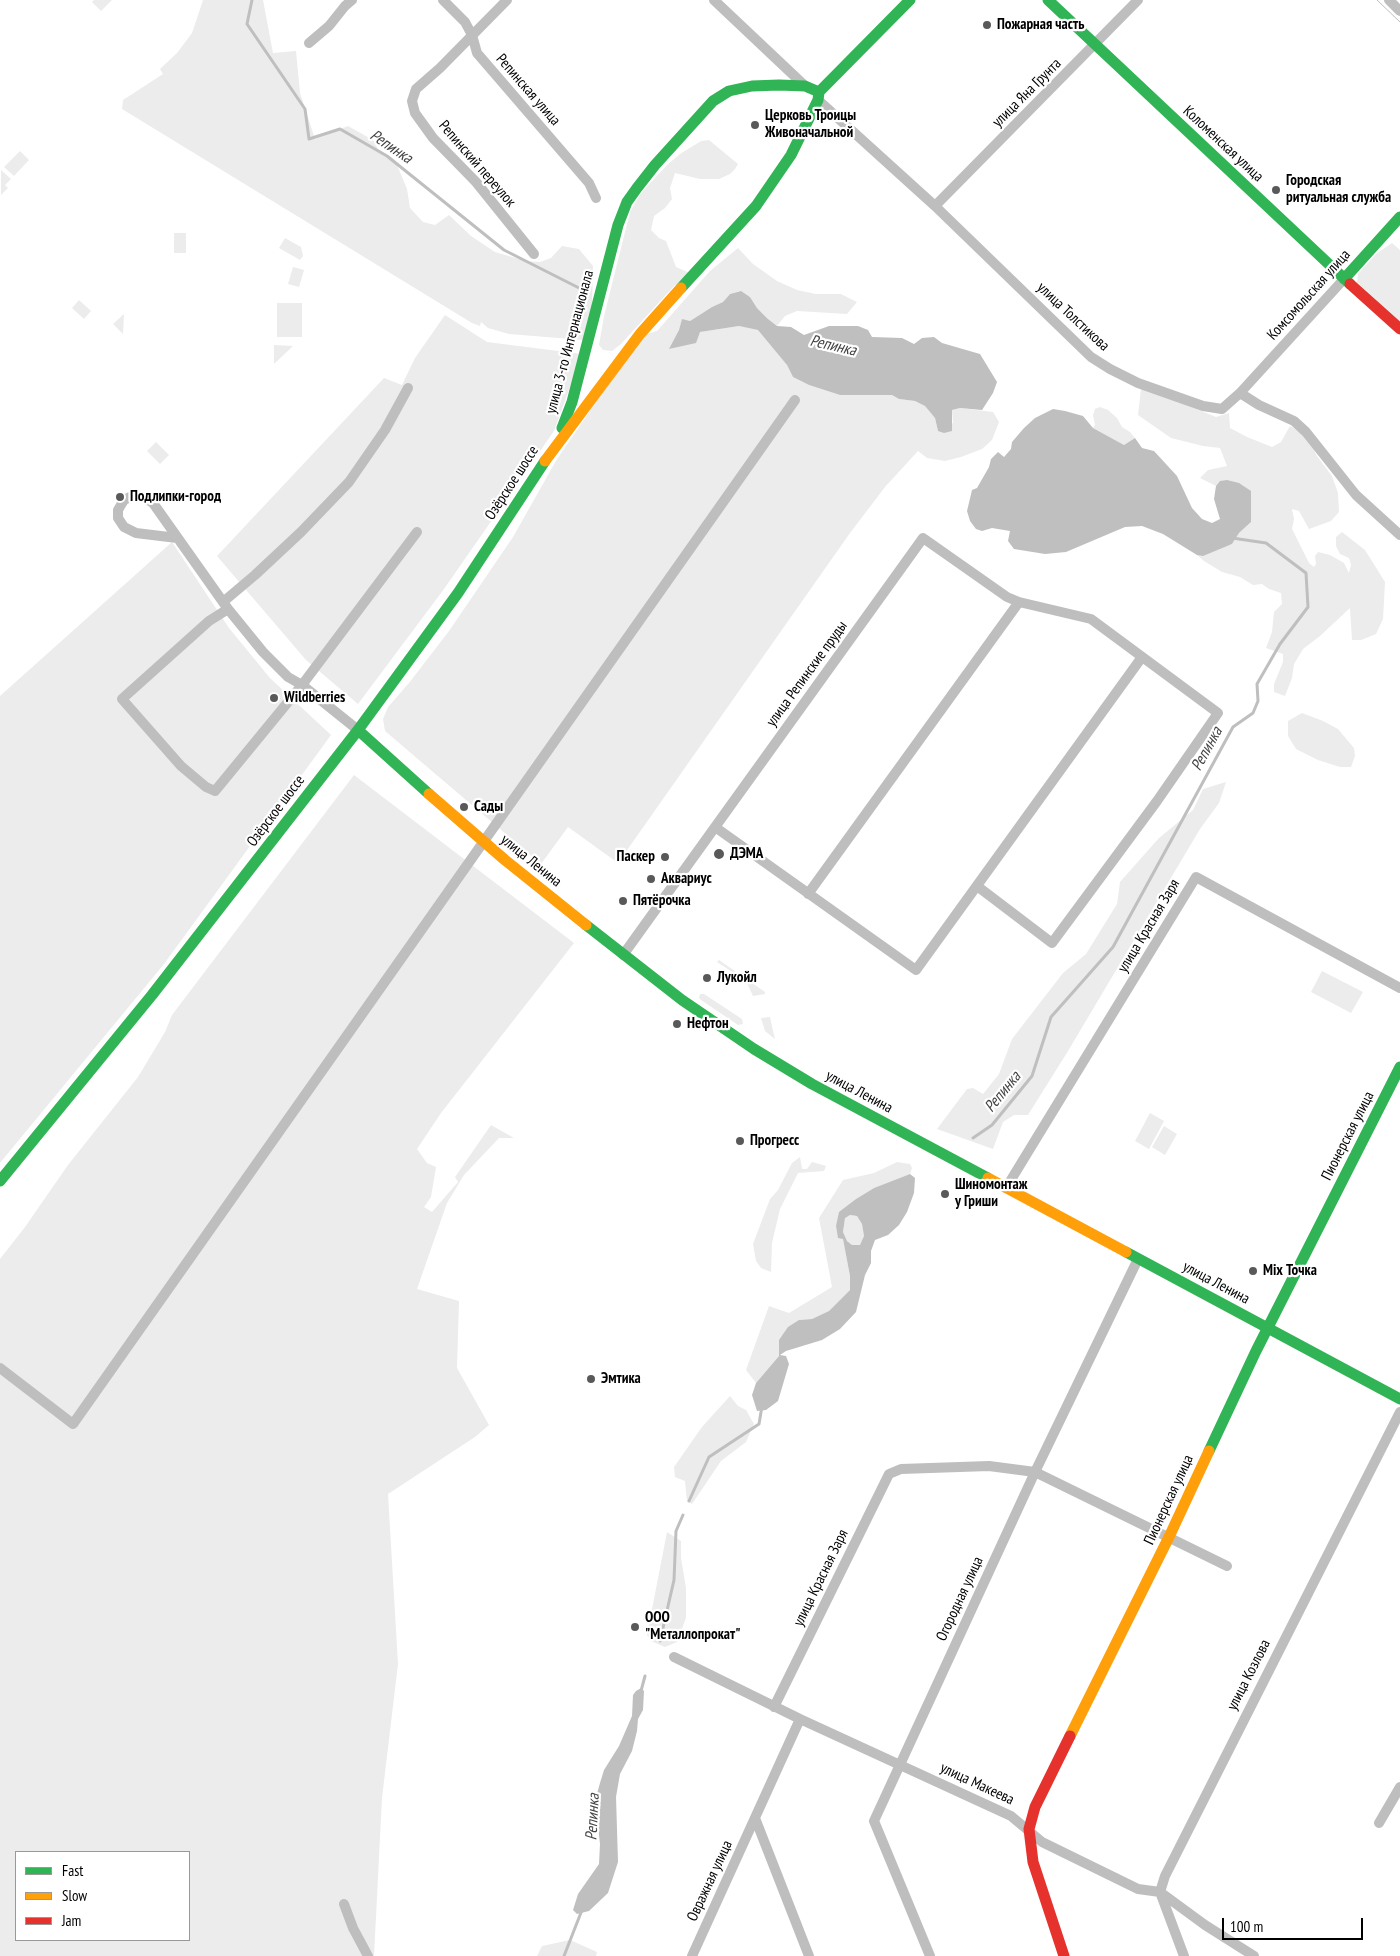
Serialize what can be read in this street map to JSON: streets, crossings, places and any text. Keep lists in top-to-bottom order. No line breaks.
{"streets":{"main road":["Коломенская улица","Комсомольская улица","улица 3-го Интернационала","Озёрское шоссе","улица Ленина","Пионерская улица"],"street":["Репинская улица","улица Яна Грунта","Репинский переулок","улица Толстикова","улица Репинские пруды","улица Красная Заря","Огородная улица","улица Козлова","улица Макеева","Овражная улица"]},"crossings":[["Репинская улица","Репинский переулок"],["улица Яна Грунта","Коломенская улица"],["улица Яна Грунта","улица Толстикова"],["Коломенская улица","Комсомольская улица"],["Комсомольская улица","улица Толстикова"],["улица Толстикова","улица 3-го Интернационала"],["улица 3-го Интернационала","Озёрское шоссе"],["Озёрское шоссе","улица Ленина"],["улица Ленина","улица Красная Заря"],["улица Ленина","Пионерская улица"],["улица Ленина","Огородная улица"],["улица Красная Заря","Огородная улица"],["улица Красная Заря","улица Макеева"],["Пионерская улица","улица Макеева"],["Огородная улица","улица Макеева"],["улица Козлова","улица Макеева"]],"water":["Репинка"],"places":["Пожарная часть","Церковь Троицы Живоначальной","Городская ритуальная служба","Подлипки-город","Wildberries","Сады","ДЭМА","Паскер","Аквариус","Пятёрочка","Лукойл","Нефтон","Прогресс","Шиномонтаж у Гриши","Mix Точка","Эмтика","ООО \"Металлопрокат\""],"legend":["Fast","Slow","Jam"],"scale_bar":"100 m"}
